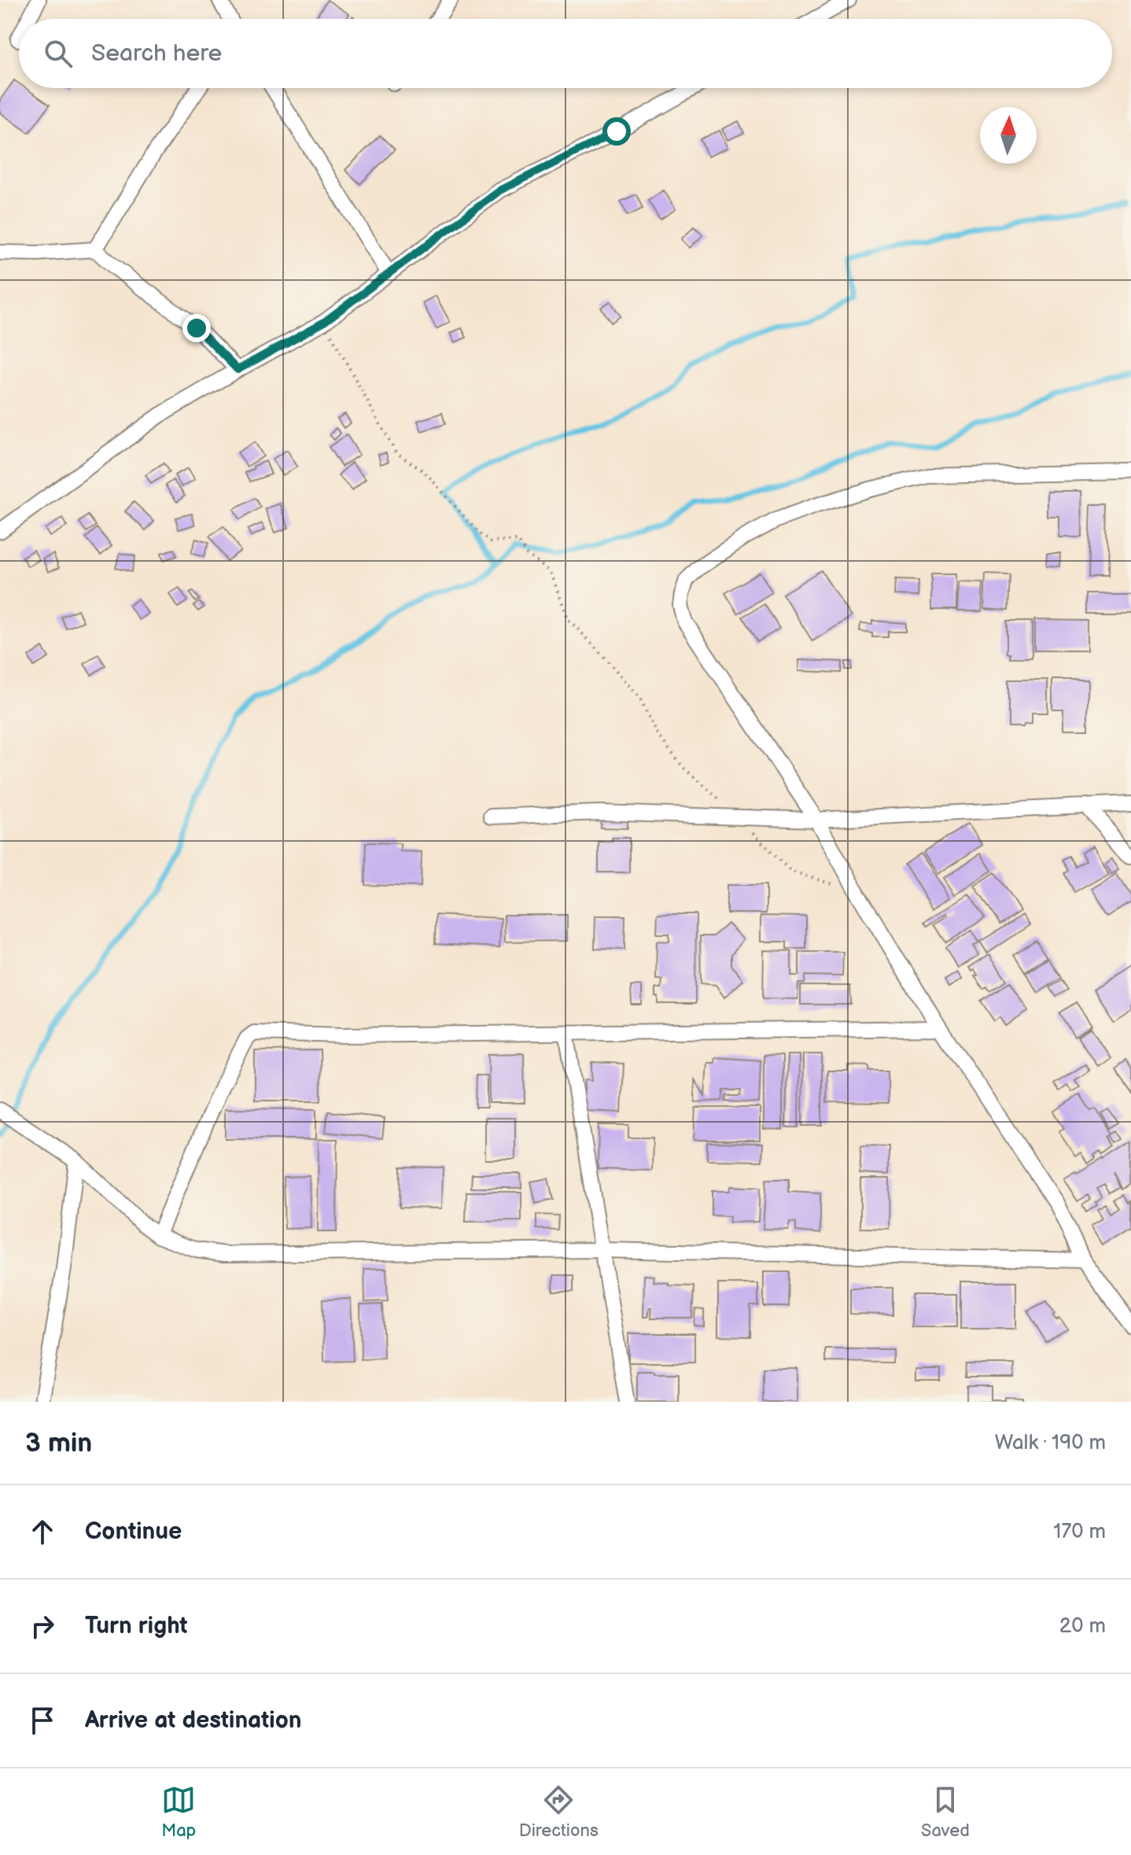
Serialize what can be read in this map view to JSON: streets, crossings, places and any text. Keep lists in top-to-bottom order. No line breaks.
{"north":"top","page":{"search":"Search here","heading":["3 min","Walk · 190 m"],"list":[["Continue","170 m"],["Turn right","20 m"],"Arrive at destination"],"nav":["Map","Directions","Saved"]}}
